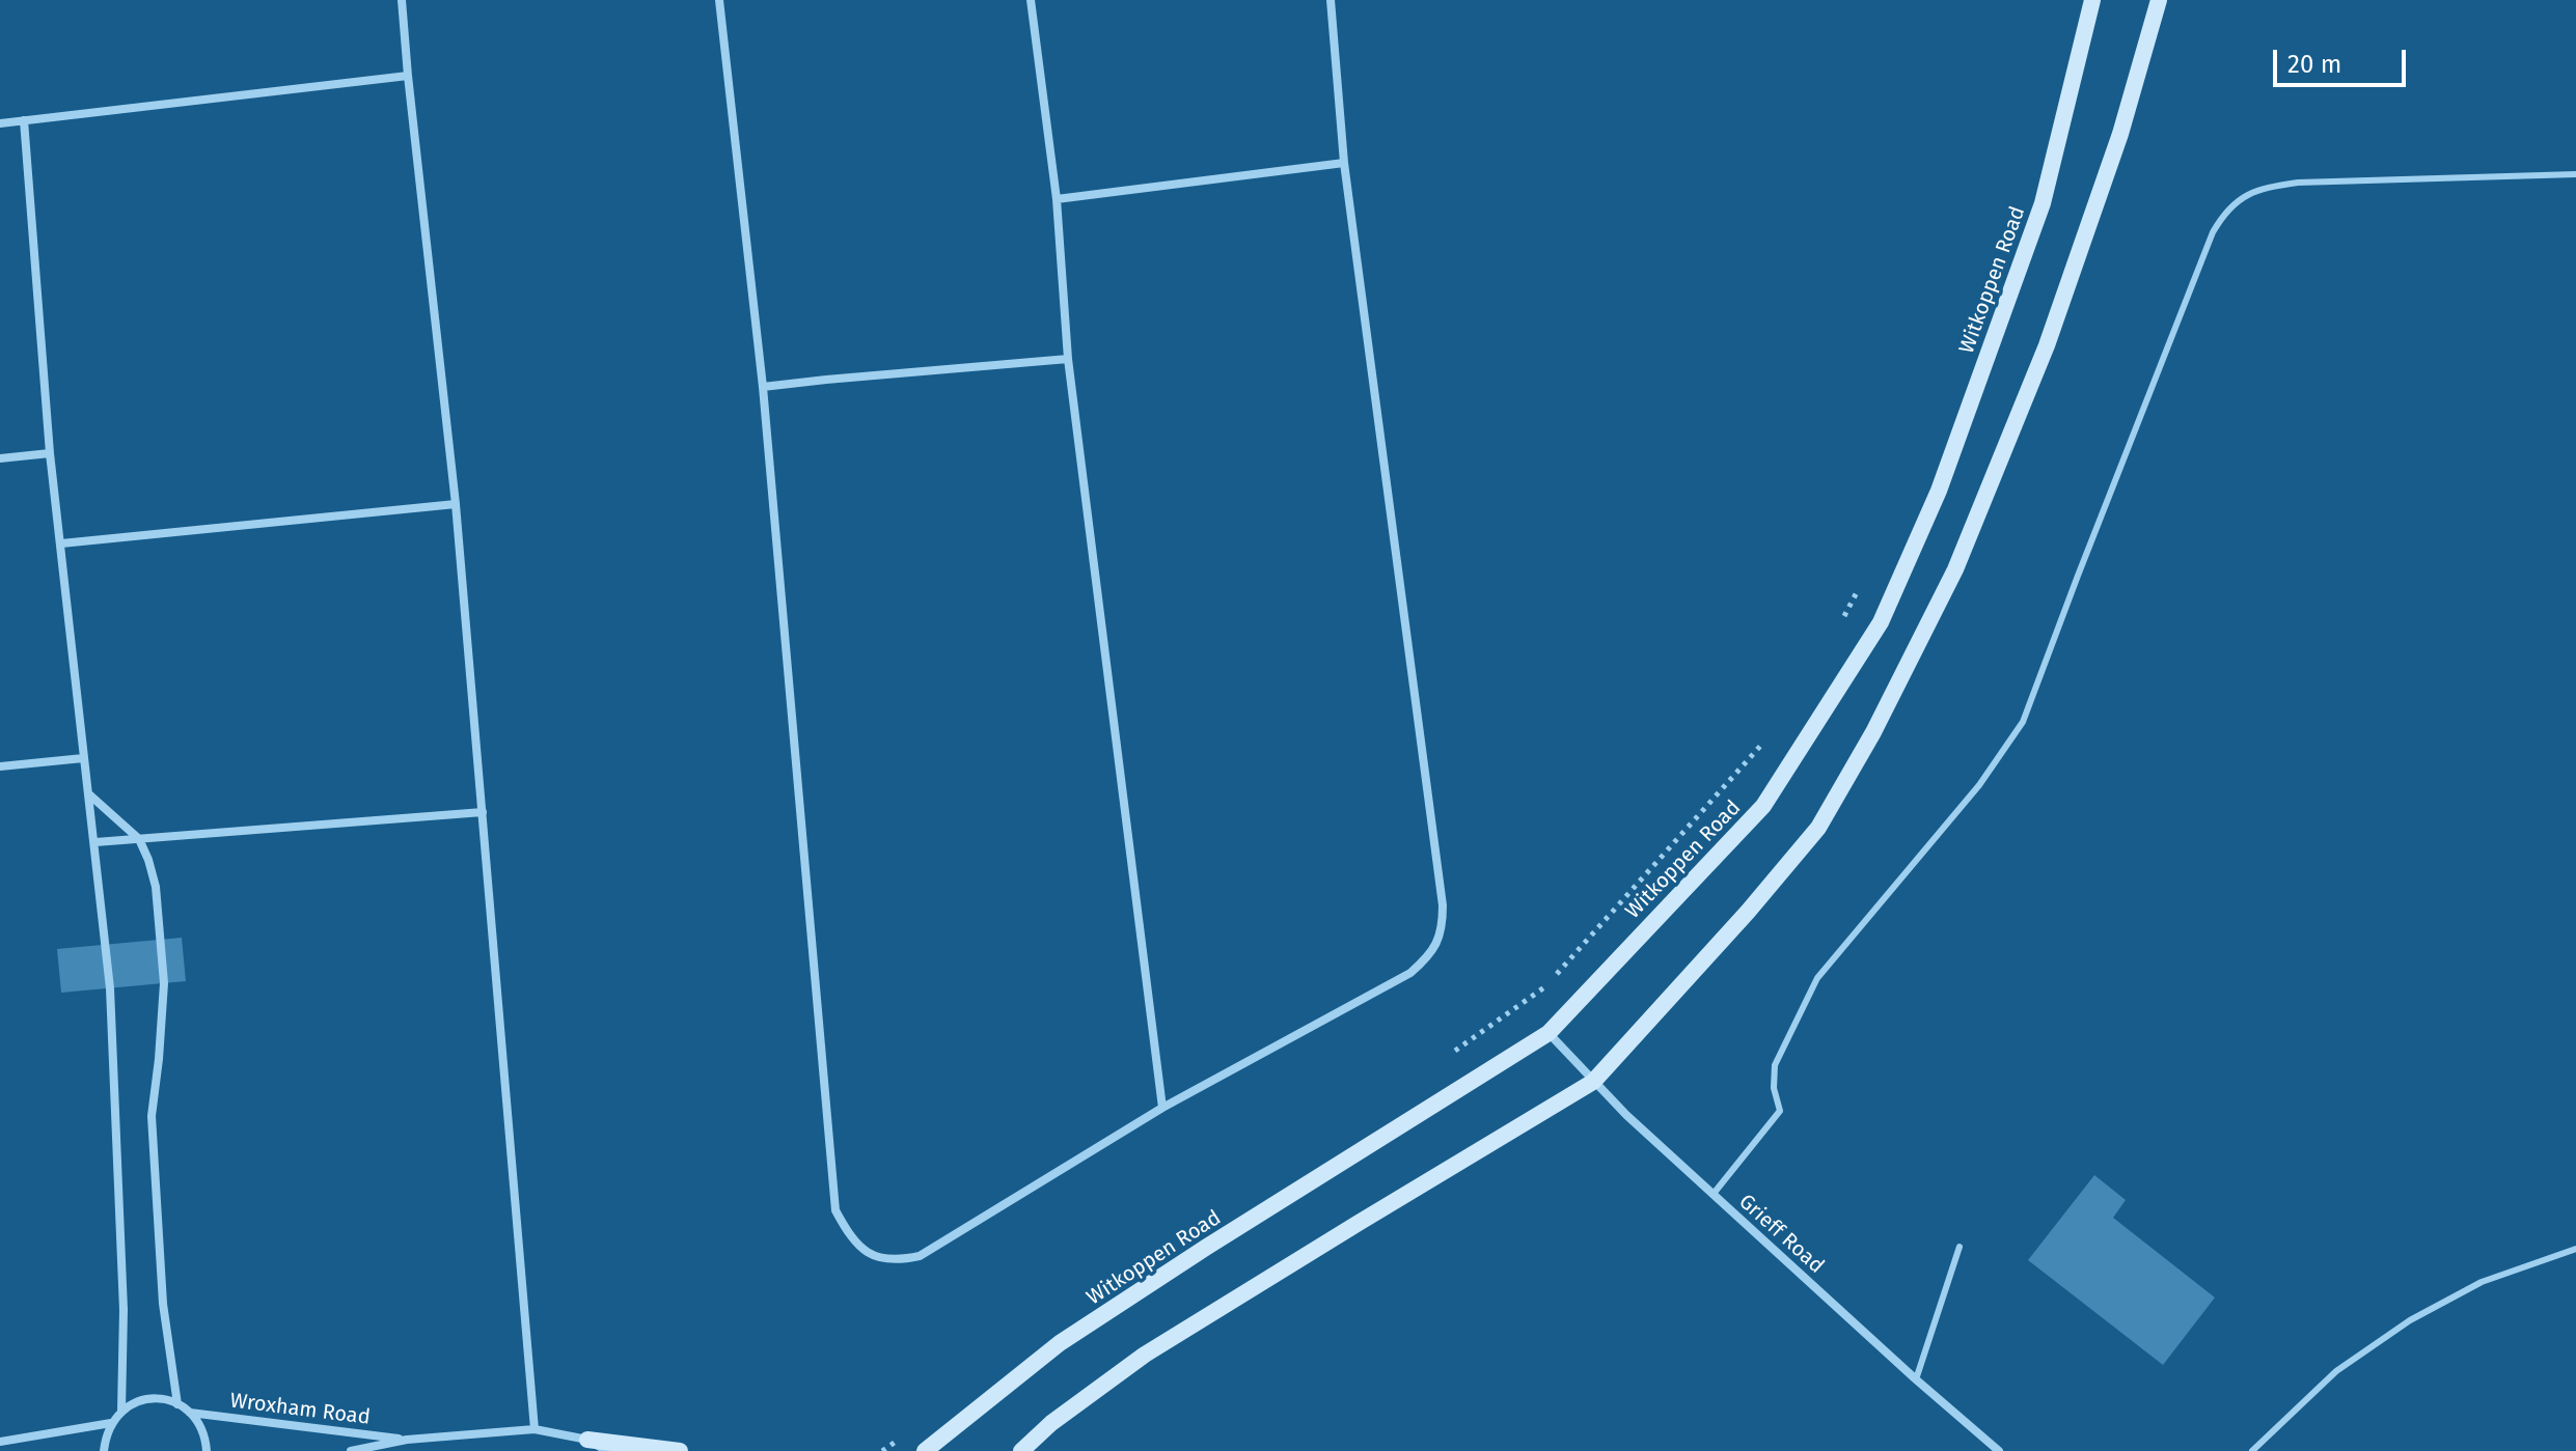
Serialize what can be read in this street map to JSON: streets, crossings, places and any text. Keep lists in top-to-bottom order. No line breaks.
{"streets":{"main road":["Witkoppen Road"],"street":["Grieff Road","Wroxham Road"]},"crossings":[["Witkoppen Road","Grieff Road"]],"scale_bar":"20 m"}
